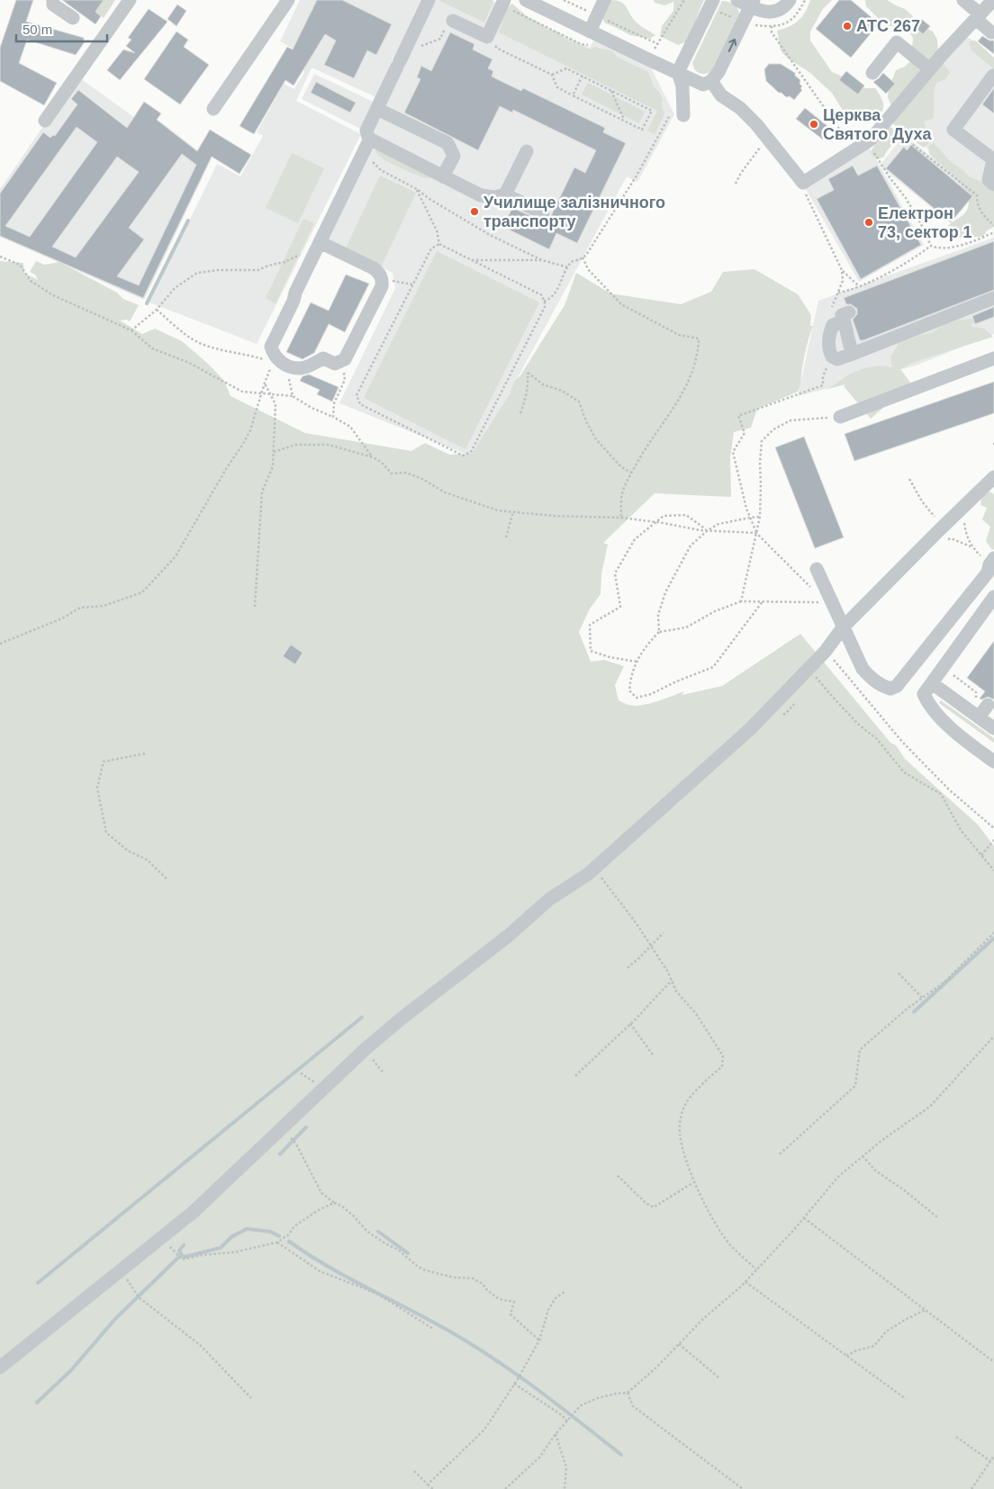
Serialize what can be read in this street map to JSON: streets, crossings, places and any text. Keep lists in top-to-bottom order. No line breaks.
{"places":["АТС 267","Церква Святого Духа","Училище залізничного транспорту","Електрон 73, сектор 1"],"scale_bar":"50 m"}
